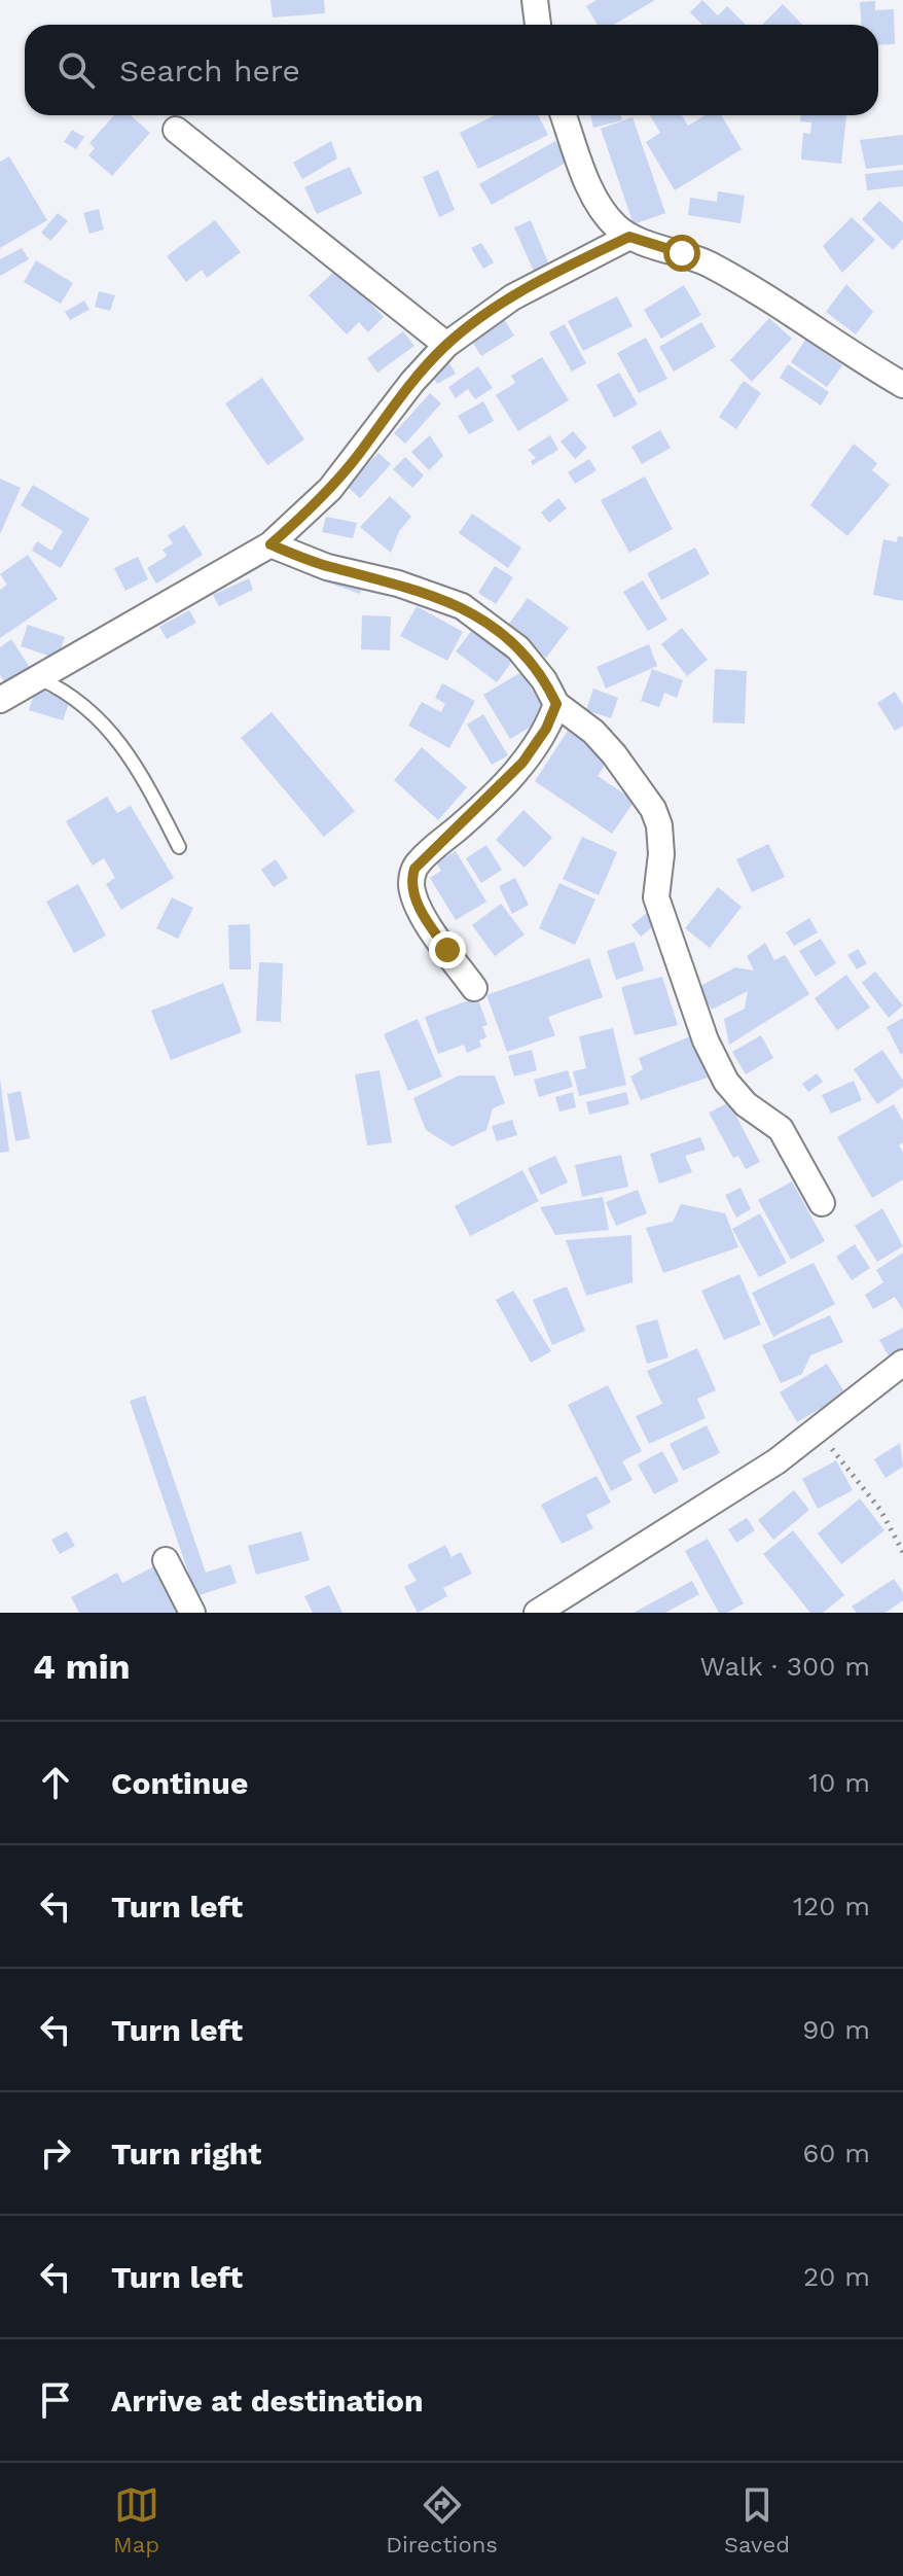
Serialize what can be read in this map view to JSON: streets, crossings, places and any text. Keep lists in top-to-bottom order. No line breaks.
{"page":{"search":"Search here","heading":["4 min","Walk · 300 m"],"list":[["Continue","10 m"],["Turn left","120 m"],["Turn left","90 m"],["Turn right","60 m"],["Turn left","20 m"],"Arrive at destination"],"nav":["Map","Directions","Saved"]}}
